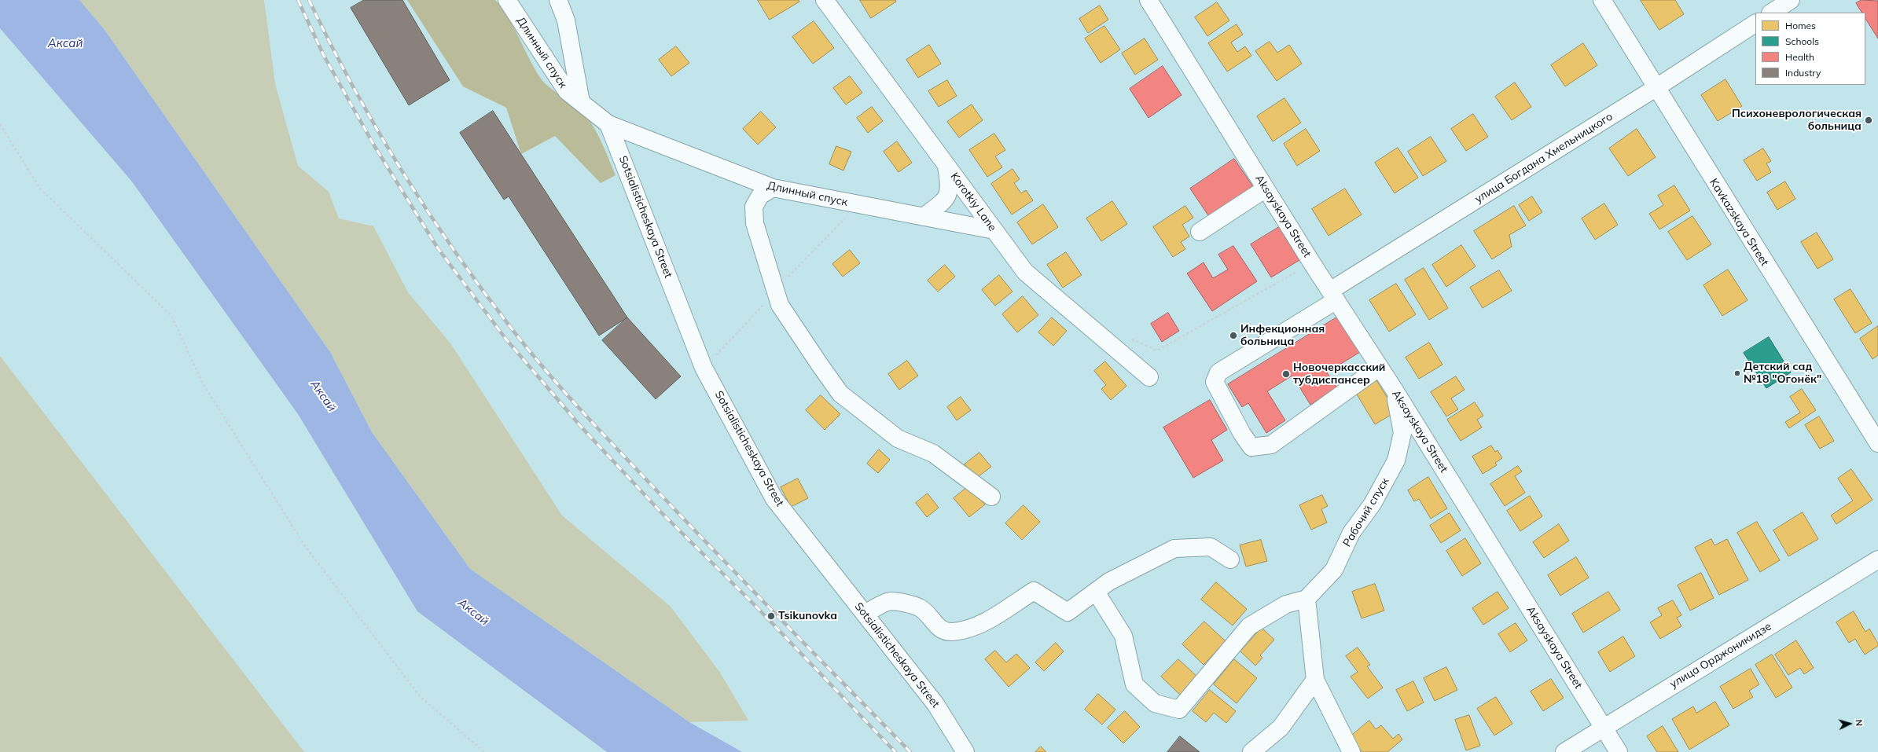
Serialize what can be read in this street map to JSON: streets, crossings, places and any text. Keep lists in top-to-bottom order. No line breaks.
{"streets":{"street":["Длинный спуск","улица Богдана Хмельницкого","Korotkiy Lane","Aksayskaya Street","Sotsialisticheskaya Street","Kavkazskaya Street","Рабочий спуск","улица Орджоникидзе"]},"crossings":[["Длинный спуск","Korotkiy Lane"],["Длинный спуск","Sotsialisticheskaya Street"],["улица Богдана Хмельницкого","Aksayskaya Street"],["улица Богдана Хмельницкого","Kavkazskaya Street"],["Aksayskaya Street","Рабочий спуск"],["Aksayskaya Street","улица Орджоникидзе"]],"water":["Аксай"],"places":["Психоневрологическая больница","Инфекционная больница","Детский сад №18 \"Огонёк\"","Новочеркасский тубдиспансер","Tsikunovka"],"legend":["Homes","Schools","Health","Industry"],"north":"right"}
